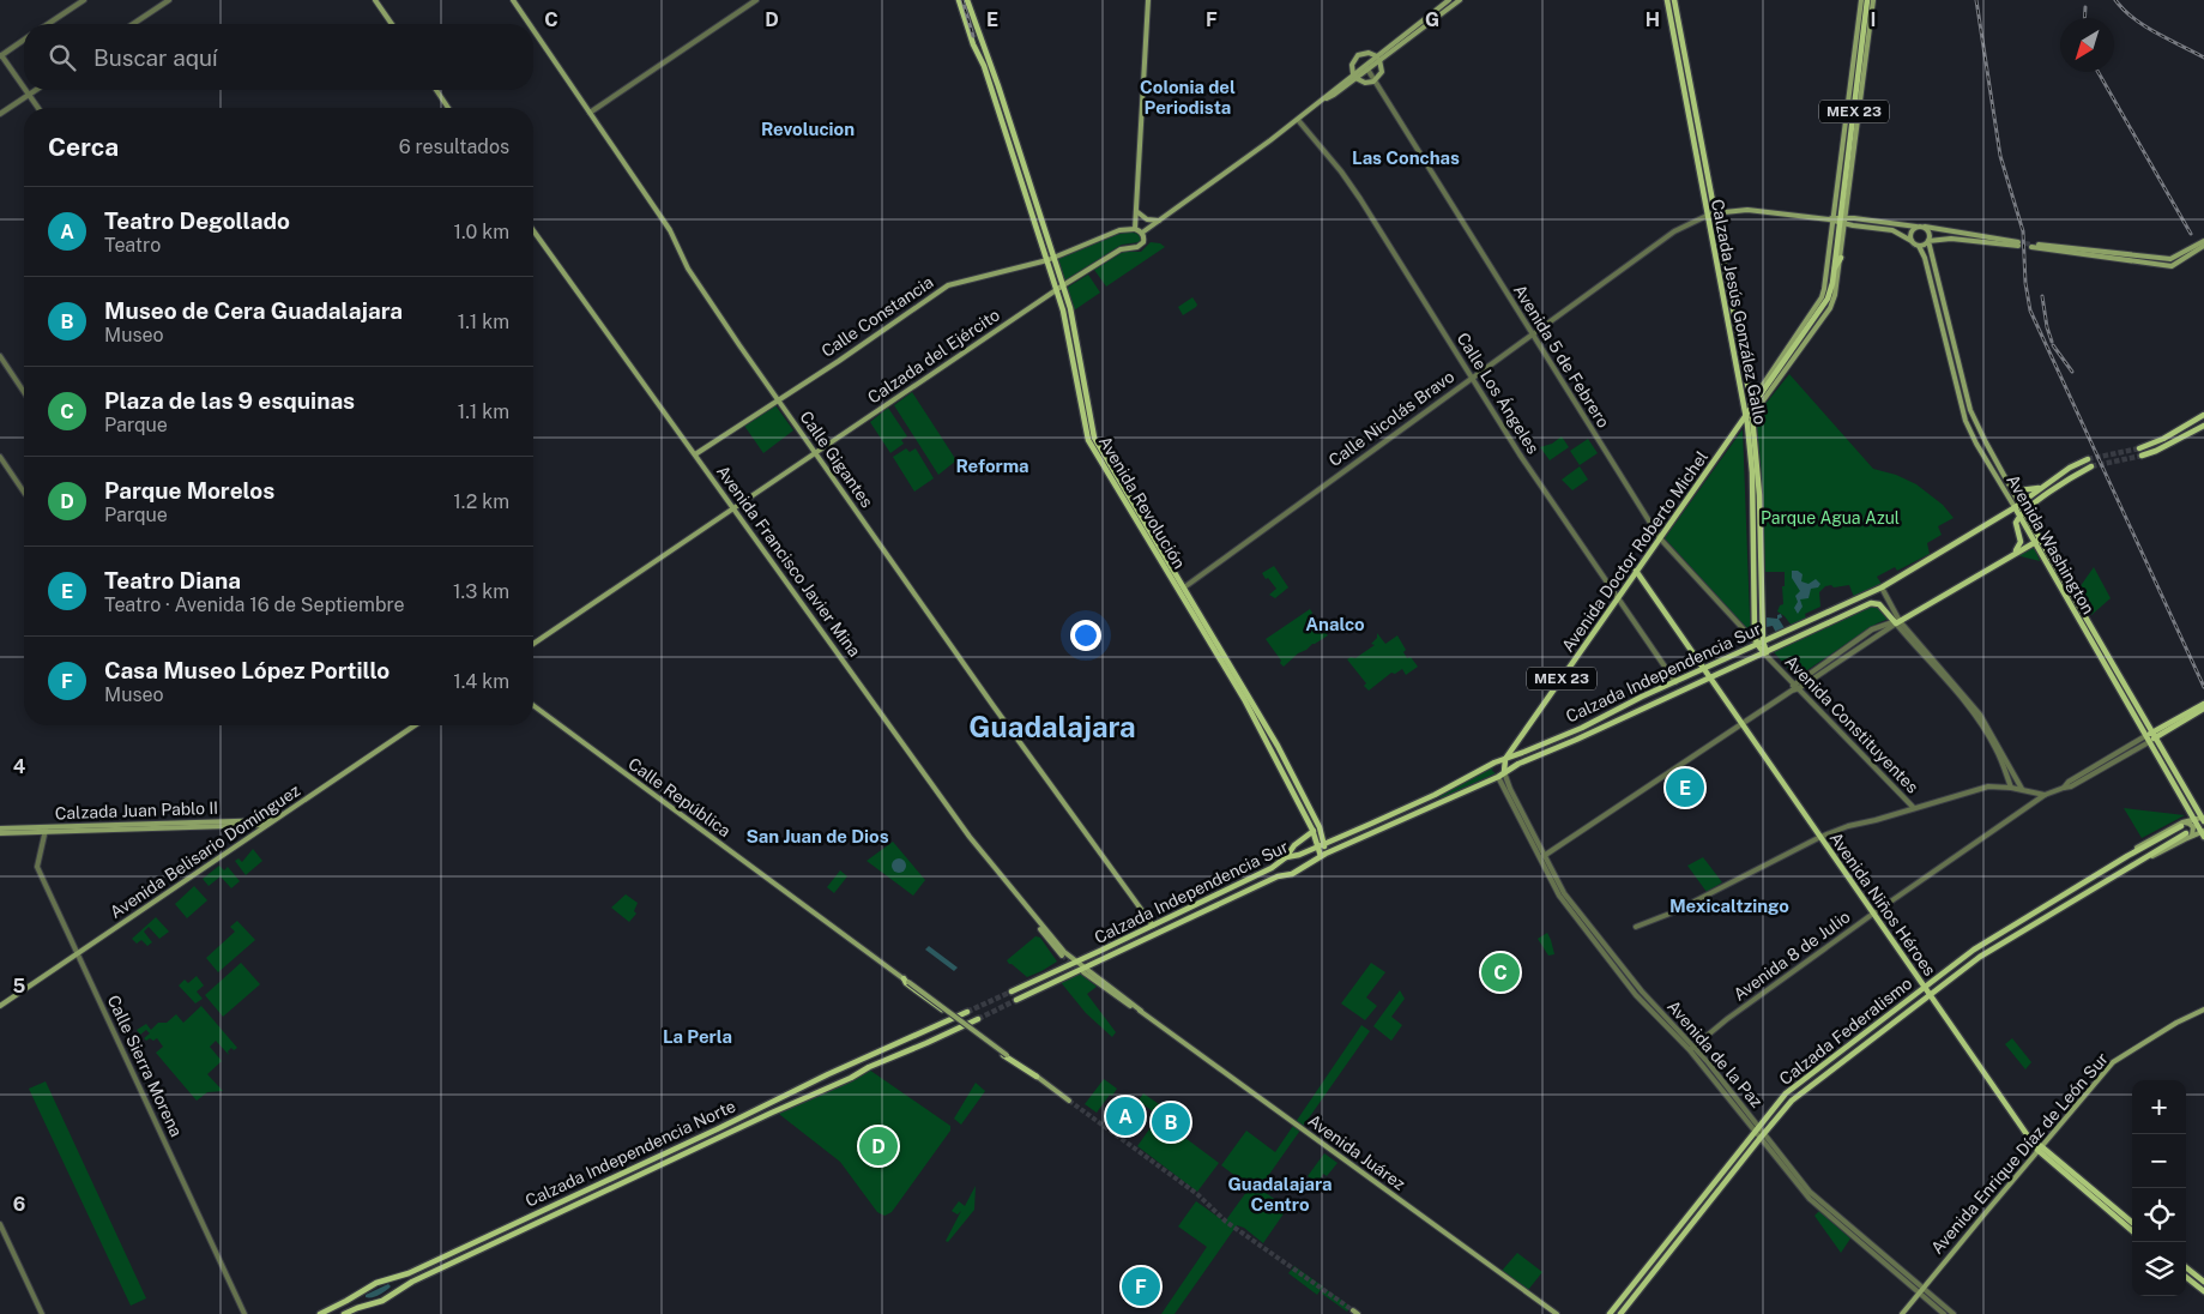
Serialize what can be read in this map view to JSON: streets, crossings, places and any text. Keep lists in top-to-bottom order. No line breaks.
{"streets":{"main road":["MEX 23","Calzada Jesús González Gallo","Calle Constancia","Calzada del Ejército","Calle Gigantes","Avenida Revolución","Avenida Washington","Avenida Doctor Roberto Michel","Avenida Francisco Javier Mina","Calzada Independencia Sur","Calle República","Calzada Juan Pablo II","Avenida Belisario Domínguez","Avenida Niños Héroes","Avenida 8 de Julio","Calzada Federalismo","Avenida Juárez","Calzada Independencia Norte","Avenida Enrique Díaz de León Sur"],"street":["Avenida 5 de Febrero","Calle Los Ángeles","Calle Nicolás Bravo","Avenida Constituyentes","Avenida de la Paz","Calle Sierra Morena"]},"crossings":[["Calzada Jesús González Gallo","Avenida 5 de Febrero"],["Calzada Jesús González Gallo","Calle Nicolás Bravo"],["Calzada Jesús González Gallo","Avenida Doctor Roberto Michel"],["Calzada Jesús González Gallo","Calzada Independencia Sur"],["Calzada Jesús González Gallo","Avenida Constituyentes"],["Calle Constancia","Calle Gigantes"],["Calle Constancia","Avenida Revolución"],["Calle Constancia","Avenida Francisco Javier Mina"],["Calzada del Ejército","Avenida 5 de Febrero"],["Calzada del Ejército","Calle Los Ángeles"],["Calzada del Ejército","Calle Gigantes"],["Calzada del Ejército","Avenida Revolución"],["Calzada del Ejército","Avenida Francisco Javier Mina"],["Avenida 5 de Febrero","Calle Nicolás Bravo"],["Avenida 5 de Febrero","Avenida Doctor Roberto Michel"],["Avenida 5 de Febrero","Calzada Independencia Sur"],["Calle Los Ángeles","Calle Nicolás Bravo"],["Calle Los Ángeles","Avenida Doctor Roberto Michel"],["Calle Los Ángeles","Calzada Independencia Sur"],["Calle Nicolás Bravo","Avenida Revolución"],["Calle Gigantes","Calzada Independencia Sur"],["Avenida Revolución","Calzada Independencia Sur"],["Avenida Washington","Calzada Independencia Sur"],["Avenida Washington","Avenida 8 de Julio"],["Avenida Washington","Calzada Federalismo"],["Avenida Doctor Roberto Michel","Calzada Independencia Sur"],["Avenida Doctor Roberto Michel","Avenida Niños Héroes"],["Avenida Francisco Javier Mina","Calzada Independencia Sur"],["Avenida Francisco Javier Mina","Avenida Juárez"],["Calzada Independencia Sur","Avenida Constituyentes"],["Calzada Independencia Sur","Avenida Niños Héroes"],["Calzada Independencia Sur","Avenida de la Paz"],["Calzada Independencia Sur","Avenida Juárez"],["Calzada Juan Pablo II","Avenida Belisario Domínguez"],["Calzada Juan Pablo II","Calle Sierra Morena"],["Avenida Belisario Domínguez","Calle Sierra Morena"],["Avenida Niños Héroes","Avenida 8 de Julio"],["Avenida Niños Héroes","Calzada Federalismo"],["Avenida Niños Héroes","Avenida Enrique Díaz de León Sur"],["Avenida 8 de Julio","Avenida de la Paz"],["Calzada Federalismo","Avenida de la Paz"],["Avenida de la Paz","Avenida Enrique Díaz de León Sur"]],"districts":["Colonia del Periodista","Revolucion","Las Conchas","Reforma","Analco","Guadalajara","San Juan de Dios","Mexicaltzingo","La Perla","Guadalajara Centro"],"parks":["Parque Agua Azul"],"north":"bottom left","page":{"search":"Buscar aquí","heading":["Cerca","6 resultados"],"list":[{"mark":"A","name":"Teatro Degollado","note":"Teatro","value":"1.0 km"},{"mark":"B","name":"Museo de Cera Guadalajara","note":"Museo","value":"1.1 km"},{"mark":"C","name":"Plaza de las 9 esquinas","note":"Parque","value":"1.1 km"},{"mark":"D","name":"Parque Morelos","note":"Parque","value":"1.2 km"},{"mark":"E","name":"Teatro Diana","note":"Teatro · Avenida 16 de Septiembre","value":"1.3 km"},{"mark":"F","name":"Casa Museo López Portillo","note":"Museo","value":"1.4 km"}],"pins":["E","C","A","B","D","F"],"map_buttons":["+","−"]},"grid":{"columns":["C","D","E","F","G","H","I"],"rows":["4","5","6"]}}
